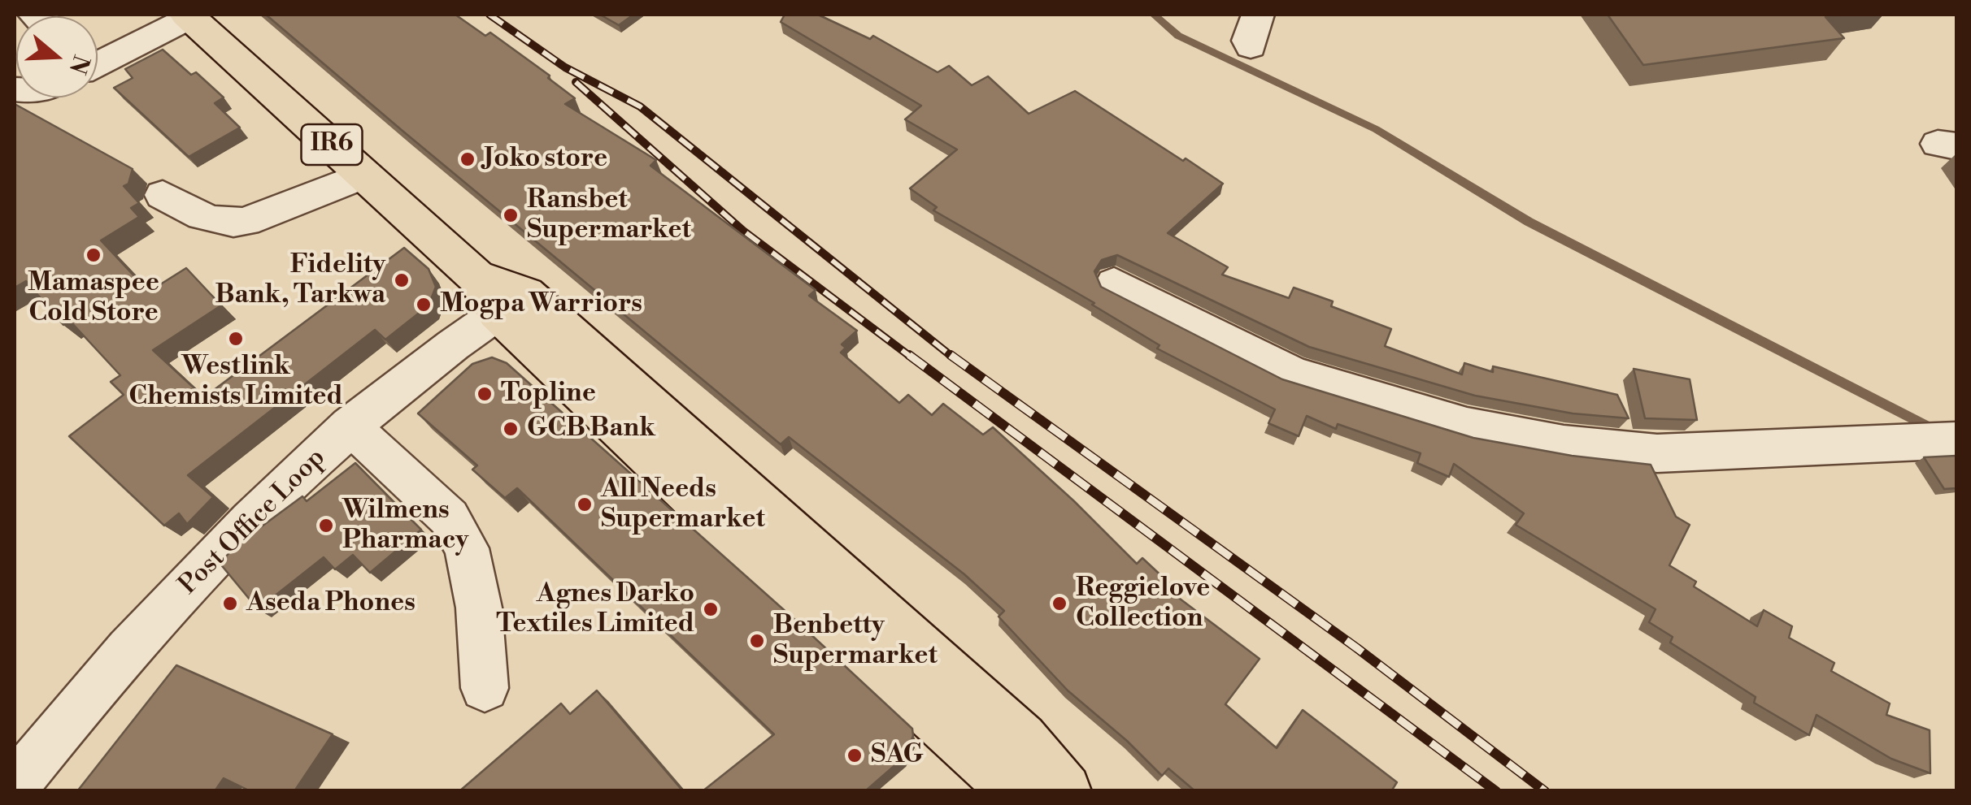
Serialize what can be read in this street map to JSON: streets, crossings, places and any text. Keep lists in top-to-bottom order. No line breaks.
{"streets":{"main road":["IR6"],"street":["Post Office Loop"]},"crossings":[["IR6","Post Office Loop"]],"places":["Joko store","Ransbet Supermarket","Mamaspee Cold Store","Fidelity Bank, Tarkwa","Mogpa Warriors","Westlink Chemists Limited","Topline","GCB Bank","All Needs Supermarket","Wilmens Pharmacy","Aseda Phones","Reggielove Collection","Agnes Darko Textiles Limited","Benbetty Supermarket","SAG"],"north":"right"}
